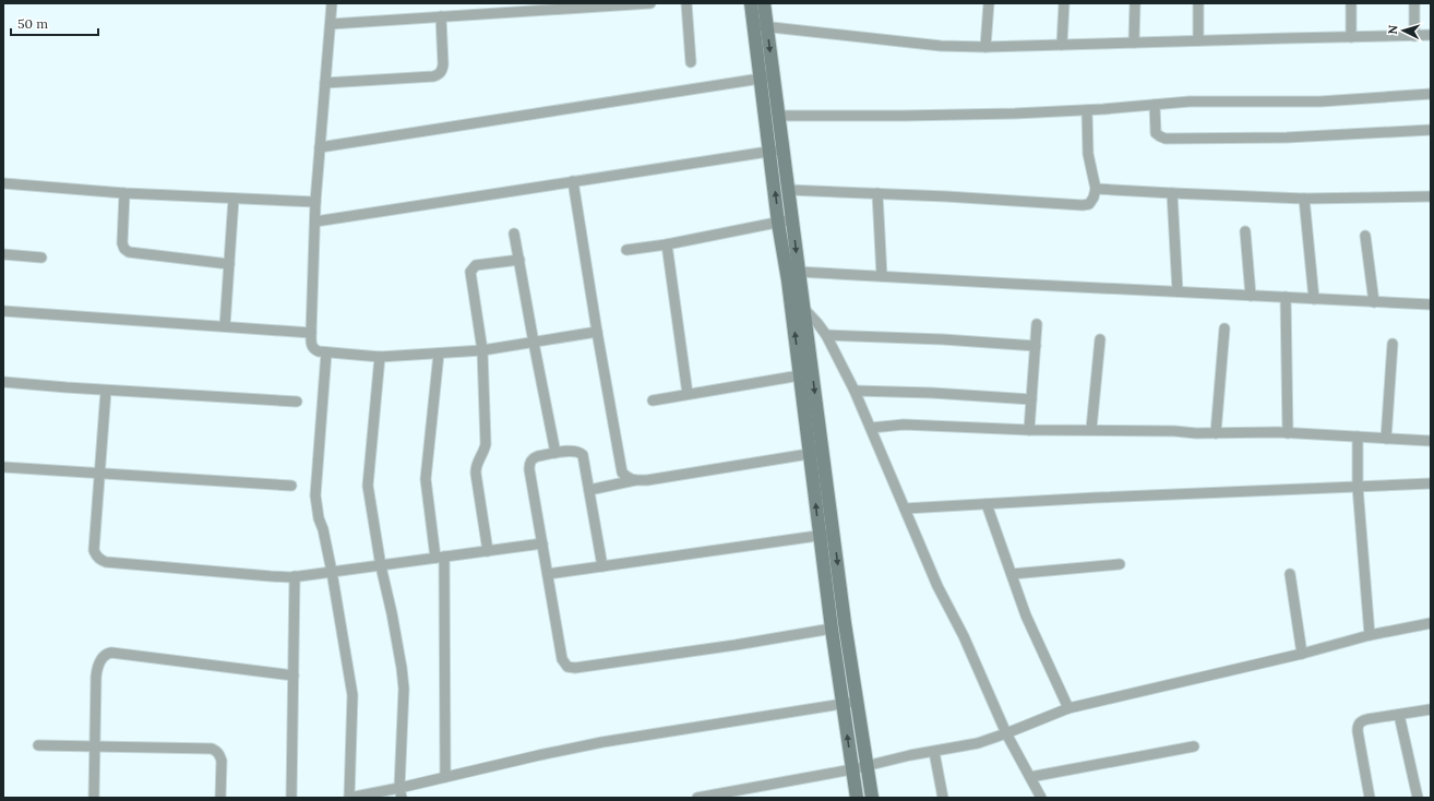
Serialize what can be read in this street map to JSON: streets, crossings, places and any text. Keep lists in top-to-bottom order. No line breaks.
{"scale_bar":"50 m","north":"left"}
